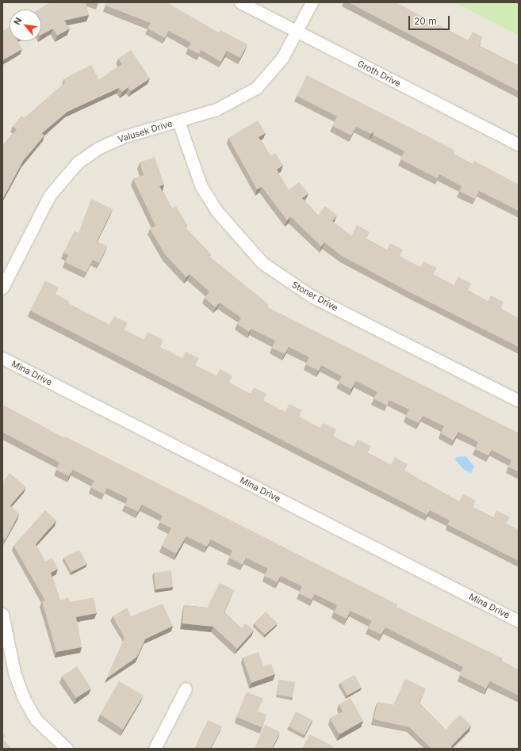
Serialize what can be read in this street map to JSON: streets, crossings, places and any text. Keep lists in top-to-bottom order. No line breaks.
{"streets":{"street":["Groth Drive","Valusek Drive","Stoner Drive","Mina Drive"]},"crossings":[["Groth Drive","Valusek Drive"],["Valusek Drive","Stoner Drive"]],"scale_bar":"20 m","north":"top left"}
